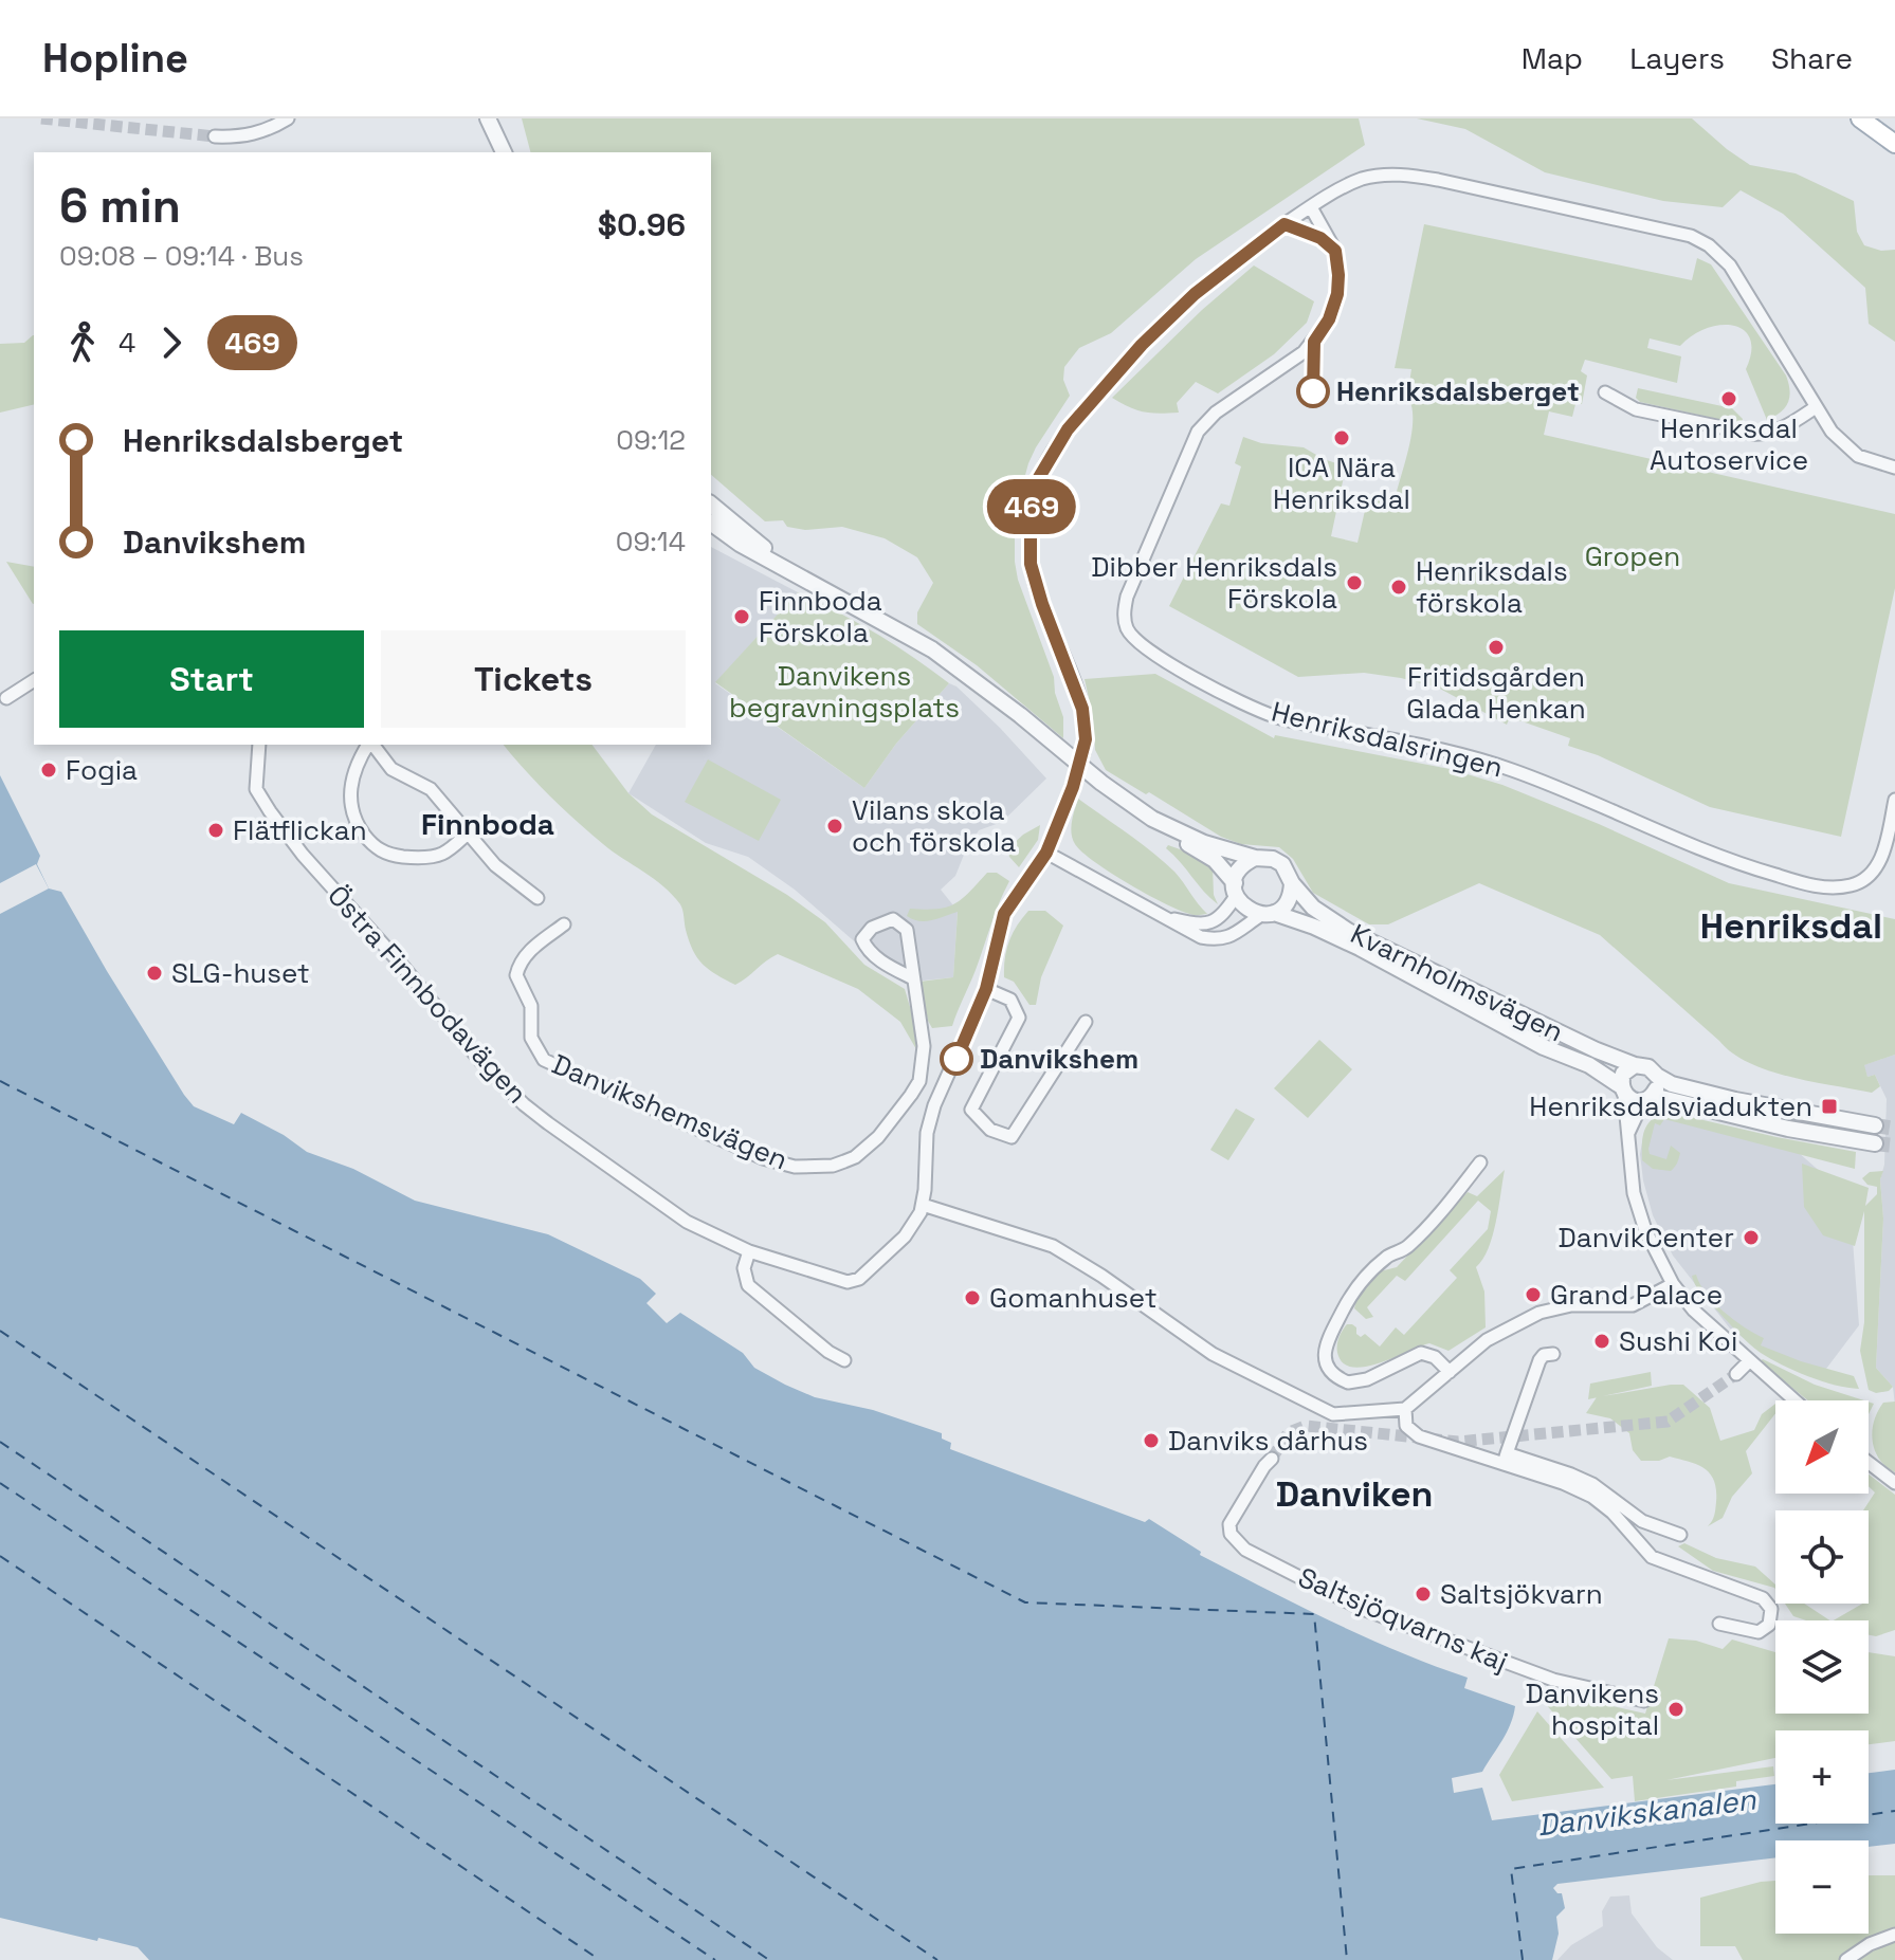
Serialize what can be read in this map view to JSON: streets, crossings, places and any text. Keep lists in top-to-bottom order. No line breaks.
{"streets":{"street":["Henriksdalsringen","Kvarnholmsvägen","Östra Finnbodavägen","Danvikshemsvägen","Saltsjöqvarns kaj"]},"districts":["Finnboda","Henriksdal","Danviken"],"water":["Danvikskanalen"],"parks":["Gropen","Danvikens begravningsplats"],"places":{"other":["Henriksdalsberget","Henriksdal Autoservice","ICA Nära Henriksdal","Dibber Henriksdals Förskola","Henriksdals förskola","Finnboda Förskola","Fritidsgården Glada Henkan","Fogia","Vilans skola och förskola","Flätflickan","SLG-huset","Danvikshem","DanvikCenter","Grand Palace","Gomanhuset","Sushi Koi","Danviks dårhus","Saltsjökvarn","Danvikens hospital"],"transit":["Henriksdalsviadukten"]},"lines":["bus line 469"],"north":"bottom left","page":{"header":"Hopline","nav":["Map","Layers","Share"],"on_map":"469","heading":["6 min","09:08 – 09:14 · Bus","$0.96"],"legs":["4","469"],"list":[{"name":"Henriksdalsberget","value":"09:12"},{"name":"Danvikshem","value":"09:14"}],"buttons":["Start","Tickets"],"map_buttons":["+","−"]}}
